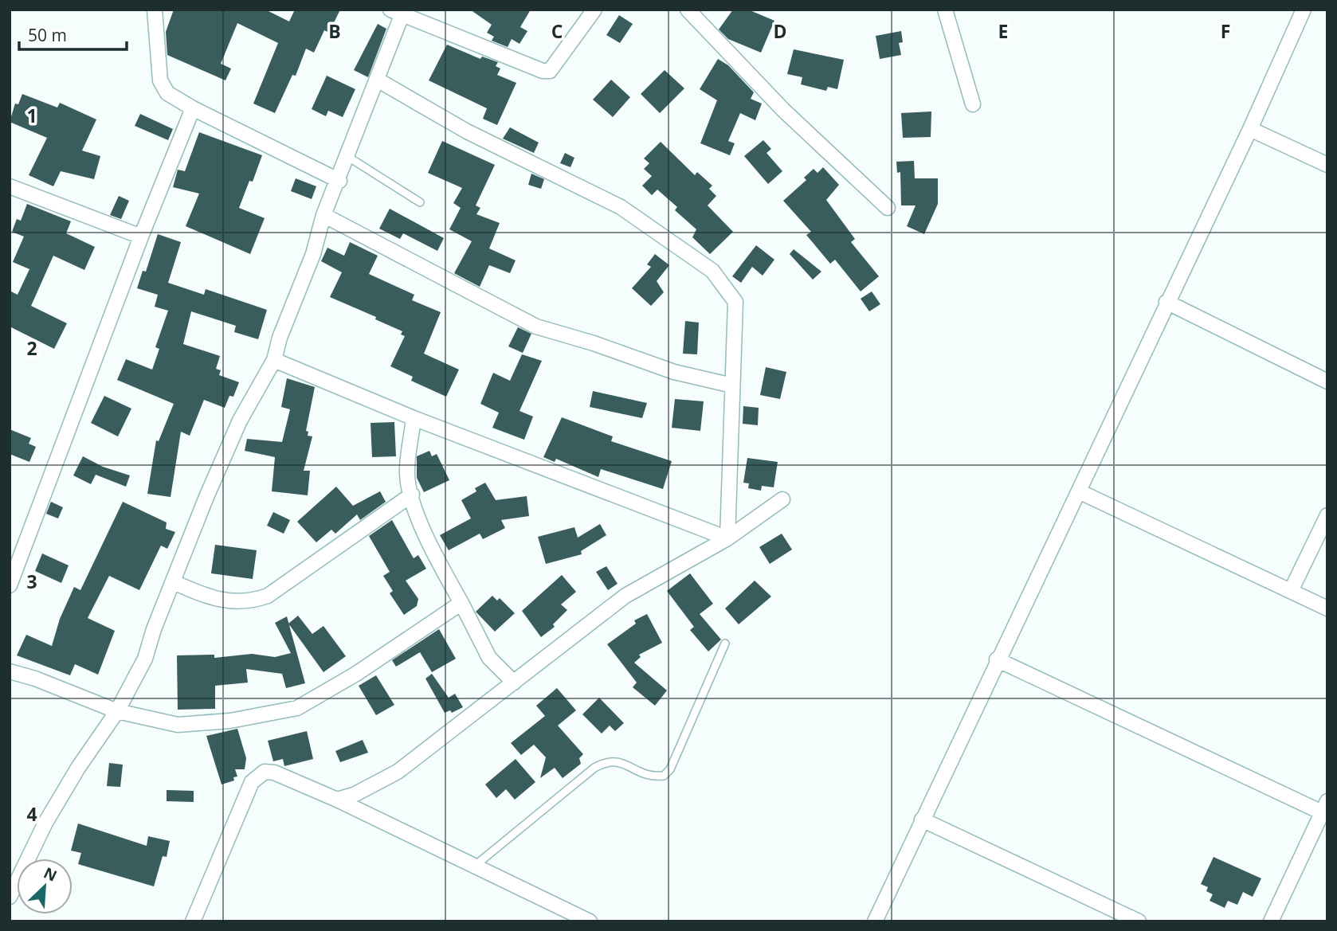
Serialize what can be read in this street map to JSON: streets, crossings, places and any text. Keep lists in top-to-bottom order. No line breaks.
{"scale_bar":"50 m","north":"top right","grid":{"columns":["B","C","D","E","F"],"rows":["1","2","3","4"]}}
